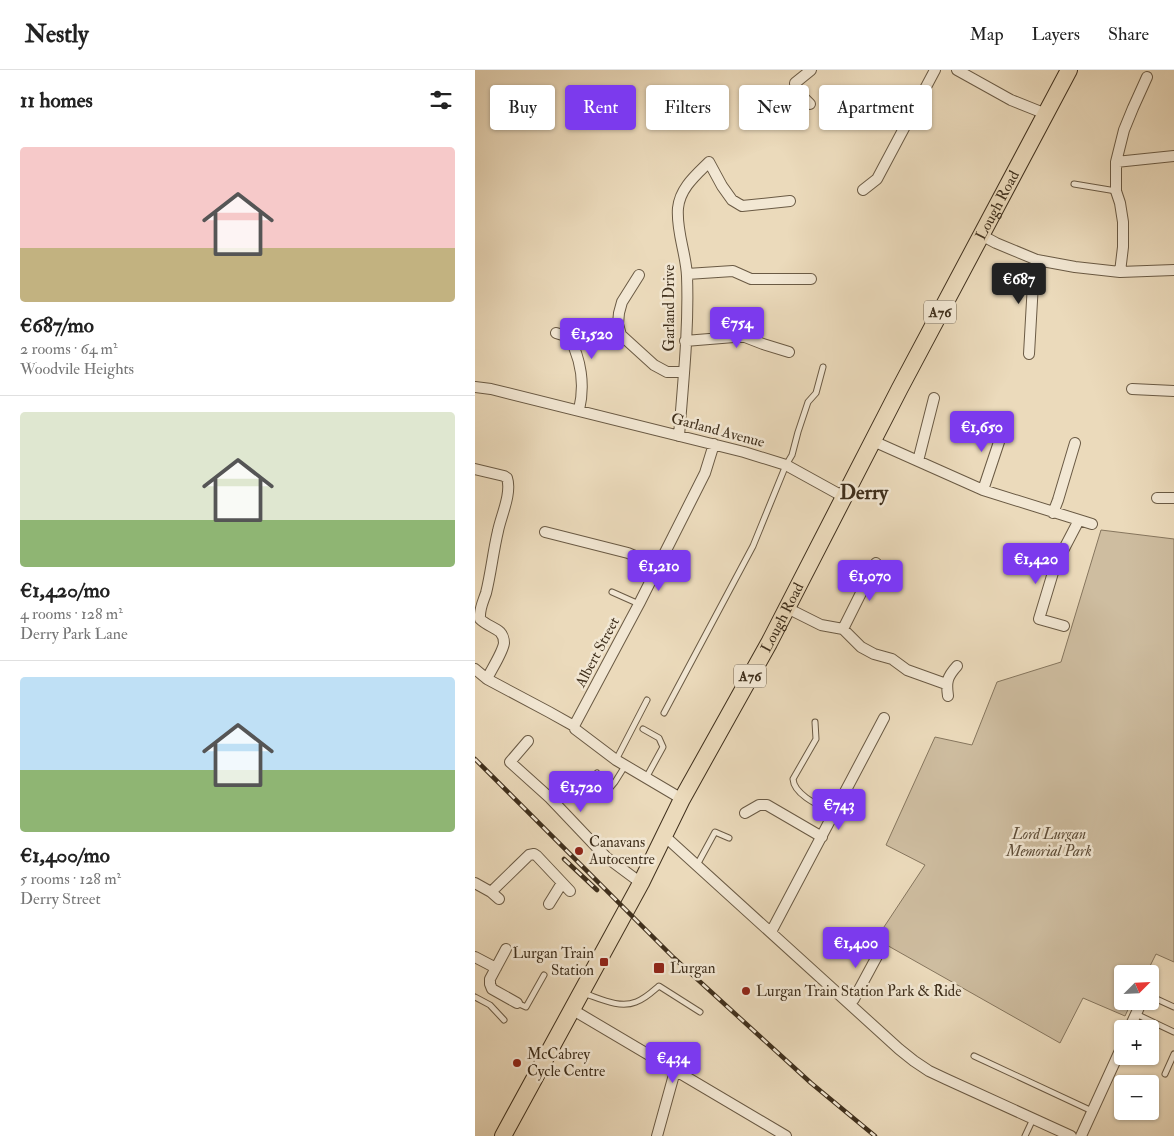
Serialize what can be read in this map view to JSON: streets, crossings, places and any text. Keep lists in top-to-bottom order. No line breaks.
{"streets":{"main road":["Lough Road","A76"],"street":["Garland Drive","Garland Avenue","Albert Street"]},"crossings":[["Lough Road","Garland Avenue"],["Garland Drive","Garland Avenue"],["Garland Avenue","Albert Street"]],"districts":["Derry"],"parks":["Lord Lurgan Memorial Park"],"places":{"other":["Canavans Autocentre","Lurgan Train Station Park & Ride","McCabrey Cycle Centre"],"transit":["Lurgan Train Station","Lurgan"]},"north":"top right","page":{"header":"Nestly","nav":["Map","Layers","Share"],"heading":"11 homes","chip":["Buy","Rent","Filters","New","Apartment"],"list":[{"name":"€687/mo","note":"2 rooms · 64 m² · Woodvile Heights"},{"name":"€1,420/mo","note":"4 rooms · 128 m² · Derry Park Lane"},{"name":"€1,400/mo","note":"5 rooms · 128 m² · Derry Street"}],"price":["€687","€754","€1,520","€1,650","€1,420","€1,210","€1,070","€1,720","€743","€1,400","€434"],"map_buttons":["+","−"]}}
